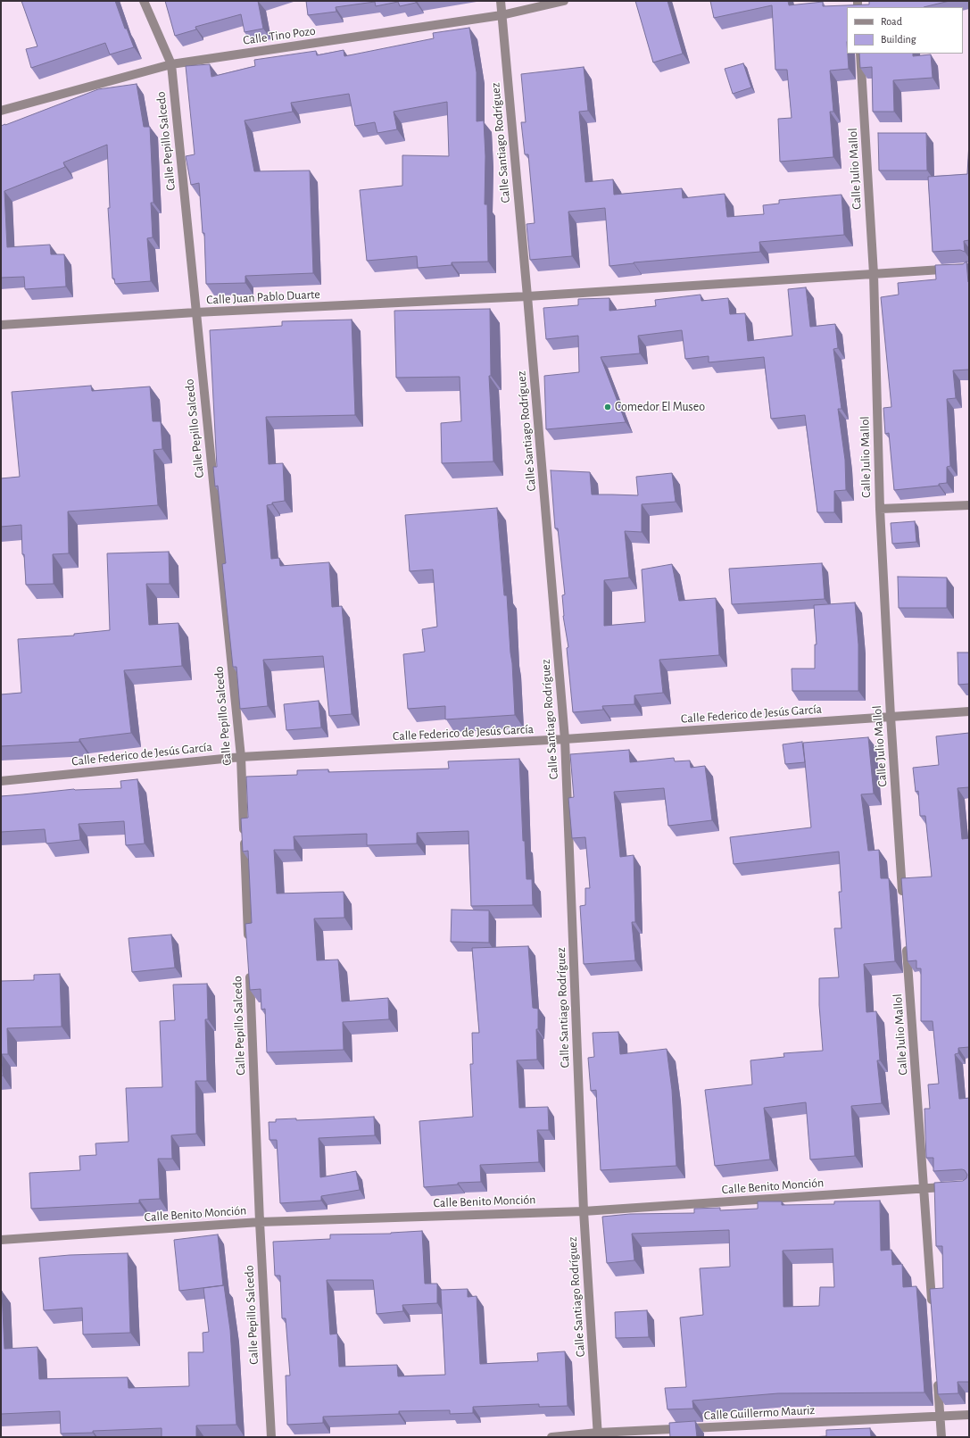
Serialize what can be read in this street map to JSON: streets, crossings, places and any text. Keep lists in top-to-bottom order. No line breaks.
{"streets":{"street":["Calle Tino Pozo","Calle Pepillo Salcedo","Calle Santiago Rodríguez","Calle Julio Mallol","Calle Juan Pablo Duarte","Calle Federico de Jesús García","Calle Benito Monción","Calle Guillermo Mauriz"]},"crossings":[["Calle Tino Pozo","Calle Pepillo Salcedo"],["Calle Tino Pozo","Calle Santiago Rodríguez"],["Calle Pepillo Salcedo","Calle Juan Pablo Duarte"],["Calle Pepillo Salcedo","Calle Federico de Jesús García"],["Calle Pepillo Salcedo","Calle Benito Monción"],["Calle Santiago Rodríguez","Calle Juan Pablo Duarte"],["Calle Santiago Rodríguez","Calle Federico de Jesús García"],["Calle Santiago Rodríguez","Calle Benito Monción"],["Calle Santiago Rodríguez","Calle Guillermo Mauriz"],["Calle Julio Mallol","Calle Juan Pablo Duarte"],["Calle Julio Mallol","Calle Federico de Jesús García"],["Calle Julio Mallol","Calle Benito Monción"]],"places":["Comedor El Museo"],"legend":["Road","Building"]}
